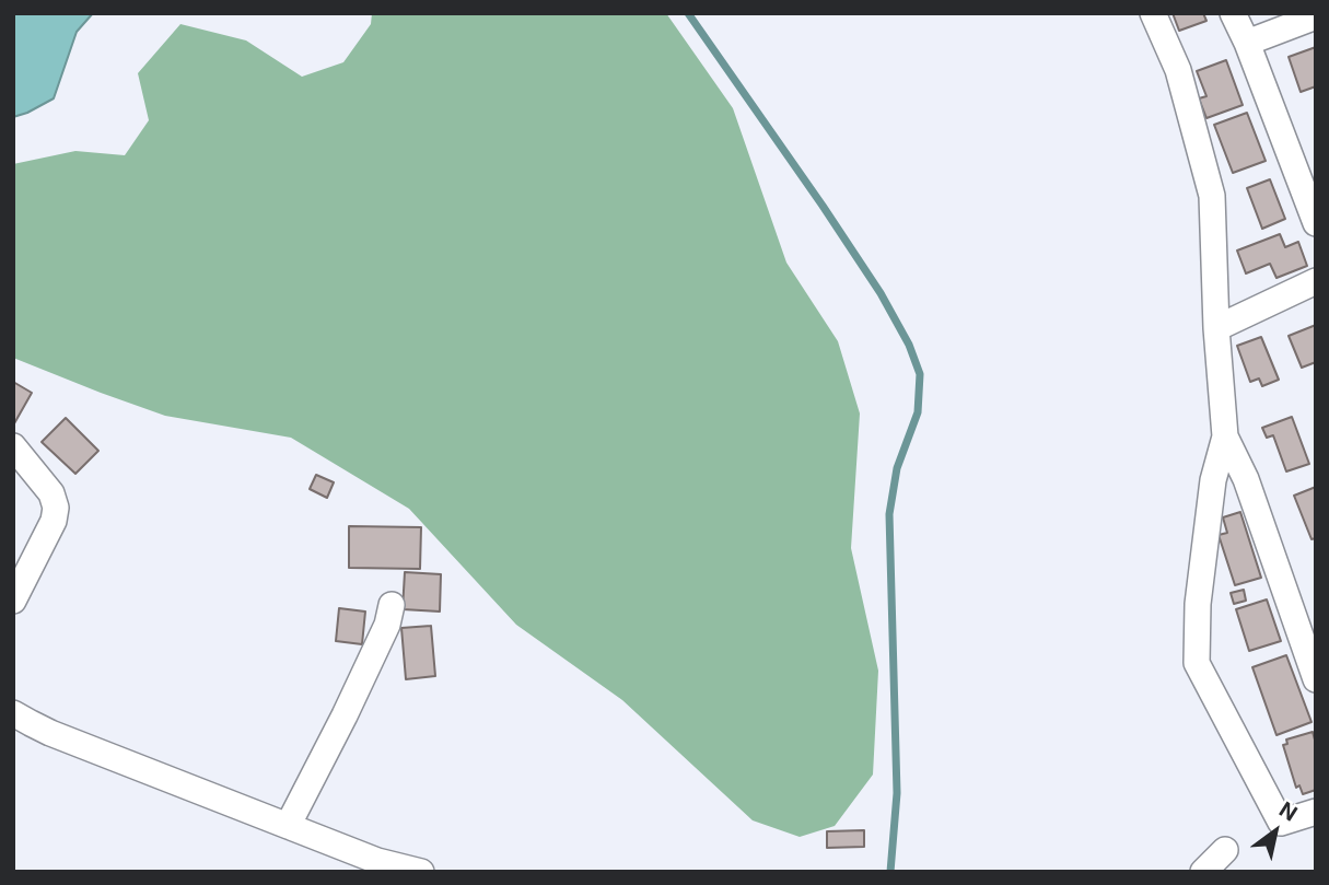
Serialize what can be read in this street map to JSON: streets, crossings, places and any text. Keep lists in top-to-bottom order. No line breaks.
{"north":"top right"}
